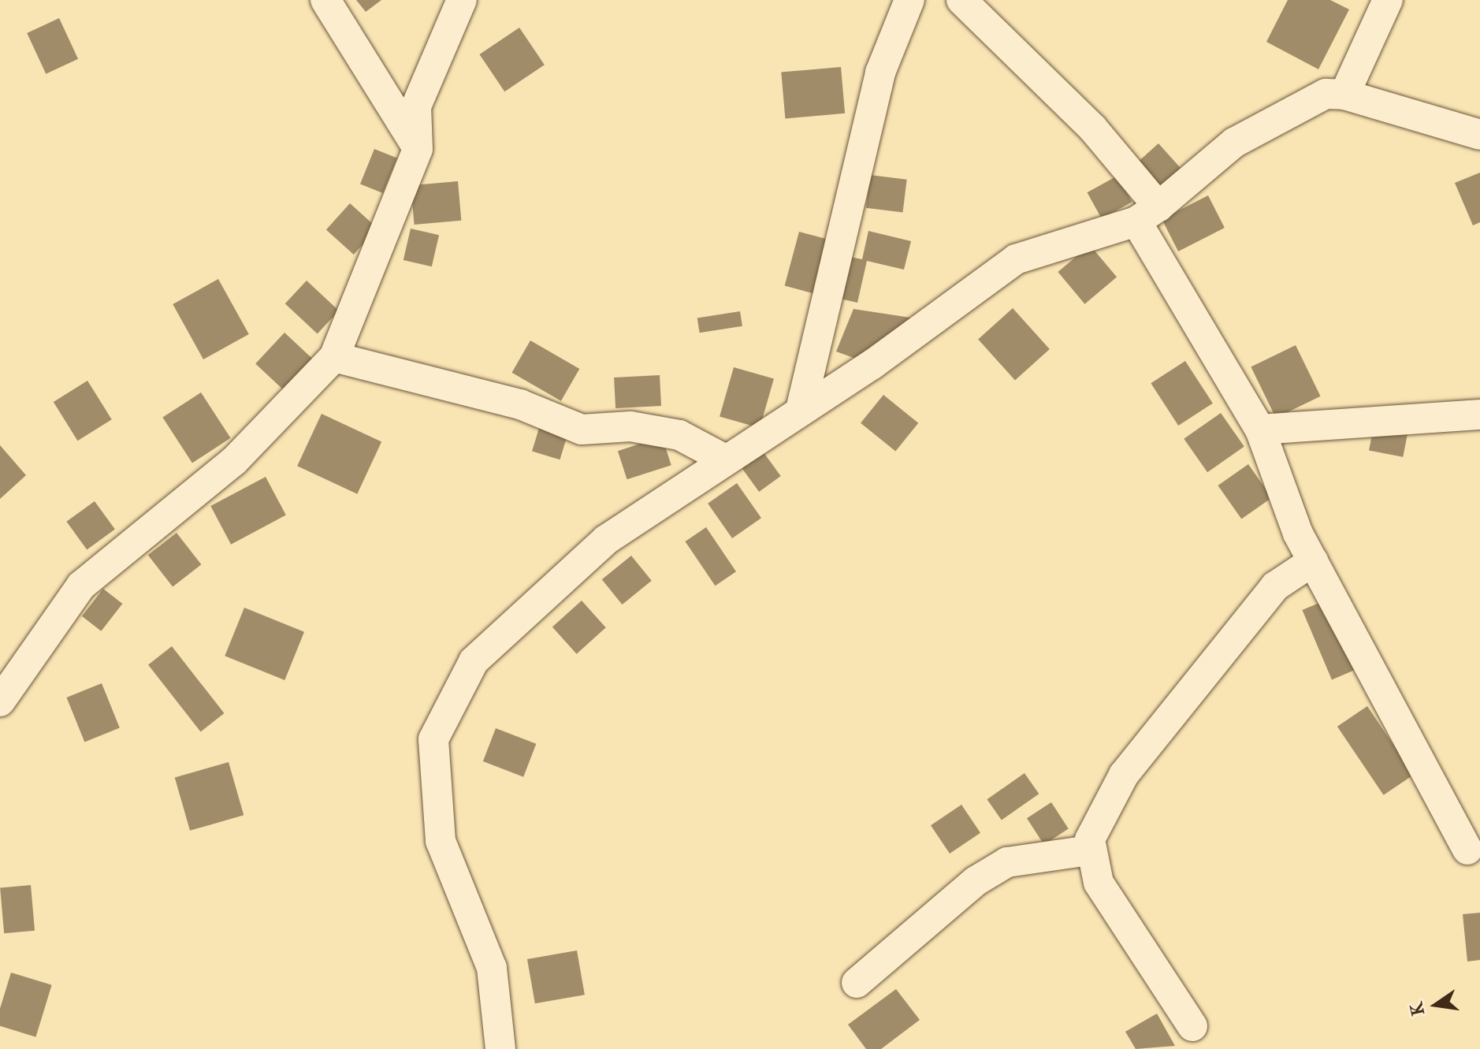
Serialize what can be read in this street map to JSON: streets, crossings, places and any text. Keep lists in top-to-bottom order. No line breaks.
{"north":"left"}
